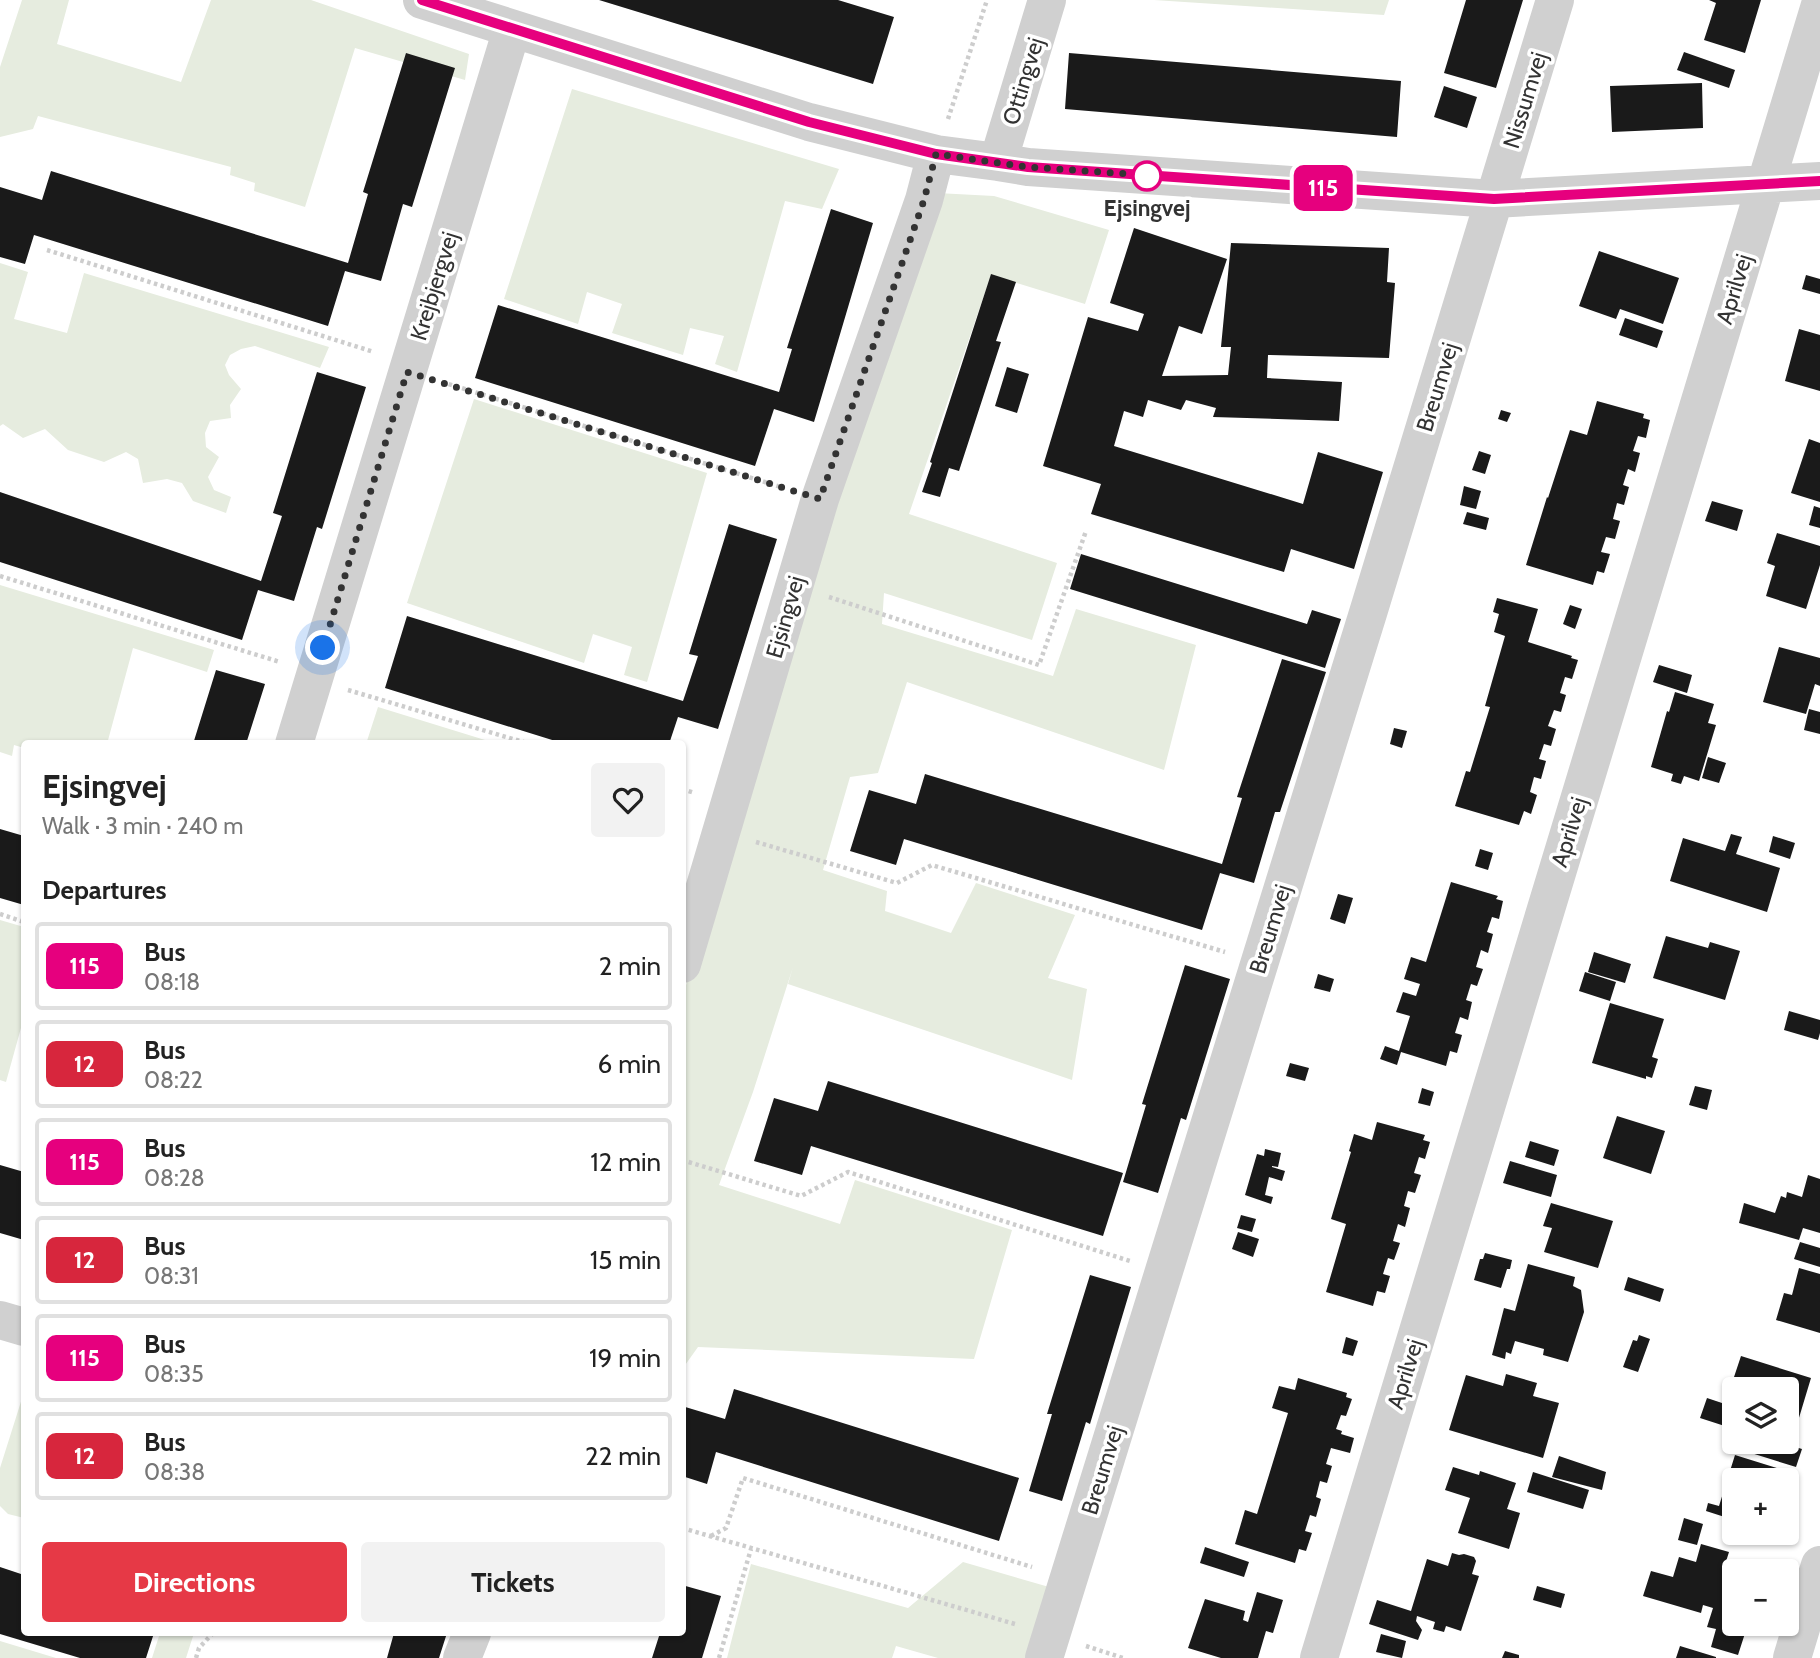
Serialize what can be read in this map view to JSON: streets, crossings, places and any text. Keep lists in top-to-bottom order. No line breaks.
{"streets":{"street":["Ottingvej","Nissumvej","Krejbjergvej","Aprilvej","Breumvej","Ejsingvej"]},"crossings":[["Nissumvej","Breumvej"]],"places":["Ejsingvej"],"lines":["bus line 115"],"page":{"on_map":"115","heading":[["Ejsingvej","Walk · 3 min · 240 m"],"Departures"],"list":[{"mark":"115","name":"Bus","note":"08:18","value":"2 min"},{"mark":"12","name":"Bus","note":"08:22","value":"6 min"},{"mark":"115","name":"Bus","note":"08:28","value":"12 min"},{"mark":"12","name":"Bus","note":"08:31","value":"15 min"},{"mark":"115","name":"Bus","note":"08:35","value":"19 min"},{"mark":"12","name":"Bus","note":"08:38","value":"22 min"}],"map_buttons":["+","−"],"buttons":["Directions","Tickets"]}}
